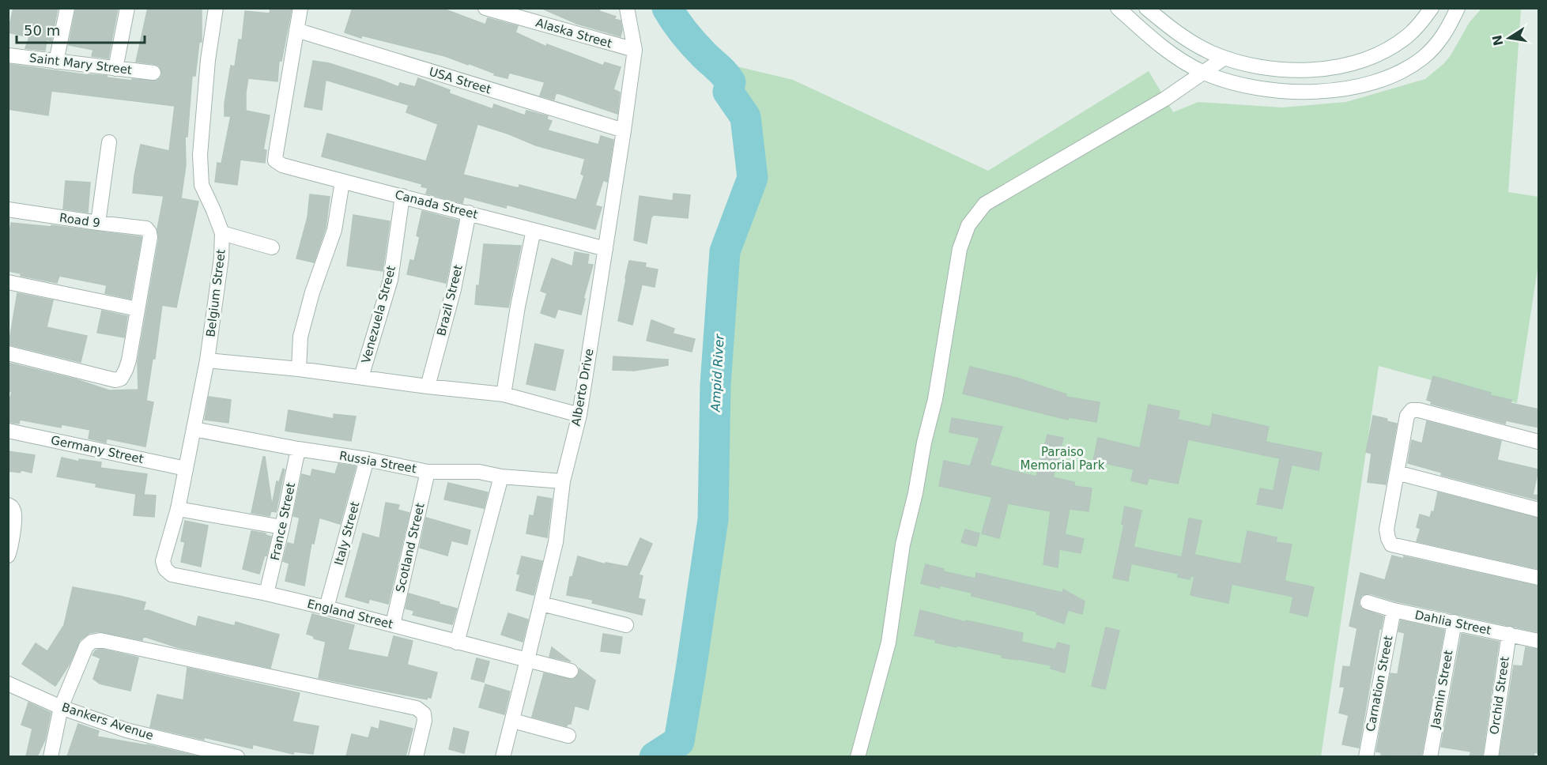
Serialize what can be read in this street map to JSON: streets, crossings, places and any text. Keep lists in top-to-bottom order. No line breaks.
{"streets":{"street":["Alaska Street","Saint Mary Street","USA Street","Canada Street","Road 9","Belgium Street","Brazil Street","Venezuela Street","Alberto Drive","Germany Street","Russia Street","France Street","Italy Street","Scotland Street","England Street","Dahlia Street","Carnation Street","Jasmin Street","Orchid Street","Bankers Avenue"]},"crossings":[["Alaska Street","Alberto Drive"],["USA Street","Canada Street"],["USA Street","Alberto Drive"],["Canada Street","Brazil Street"],["Canada Street","Venezuela Street"],["Canada Street","Alberto Drive"],["Belgium Street","Germany Street"],["Belgium Street","Russia Street"],["Belgium Street","England Street"],["Alberto Drive","Russia Street"],["Alberto Drive","England Street"],["Russia Street","France Street"],["Russia Street","Italy Street"],["Russia Street","Scotland Street"],["France Street","England Street"],["Italy Street","England Street"],["Scotland Street","England Street"],["Dahlia Street","Carnation Street"],["Dahlia Street","Jasmin Street"],["Dahlia Street","Orchid Street"]],"water":["Ampid River"],"parks":["Paraiso Memorial Park"],"scale_bar":"50 m","north":"left"}
